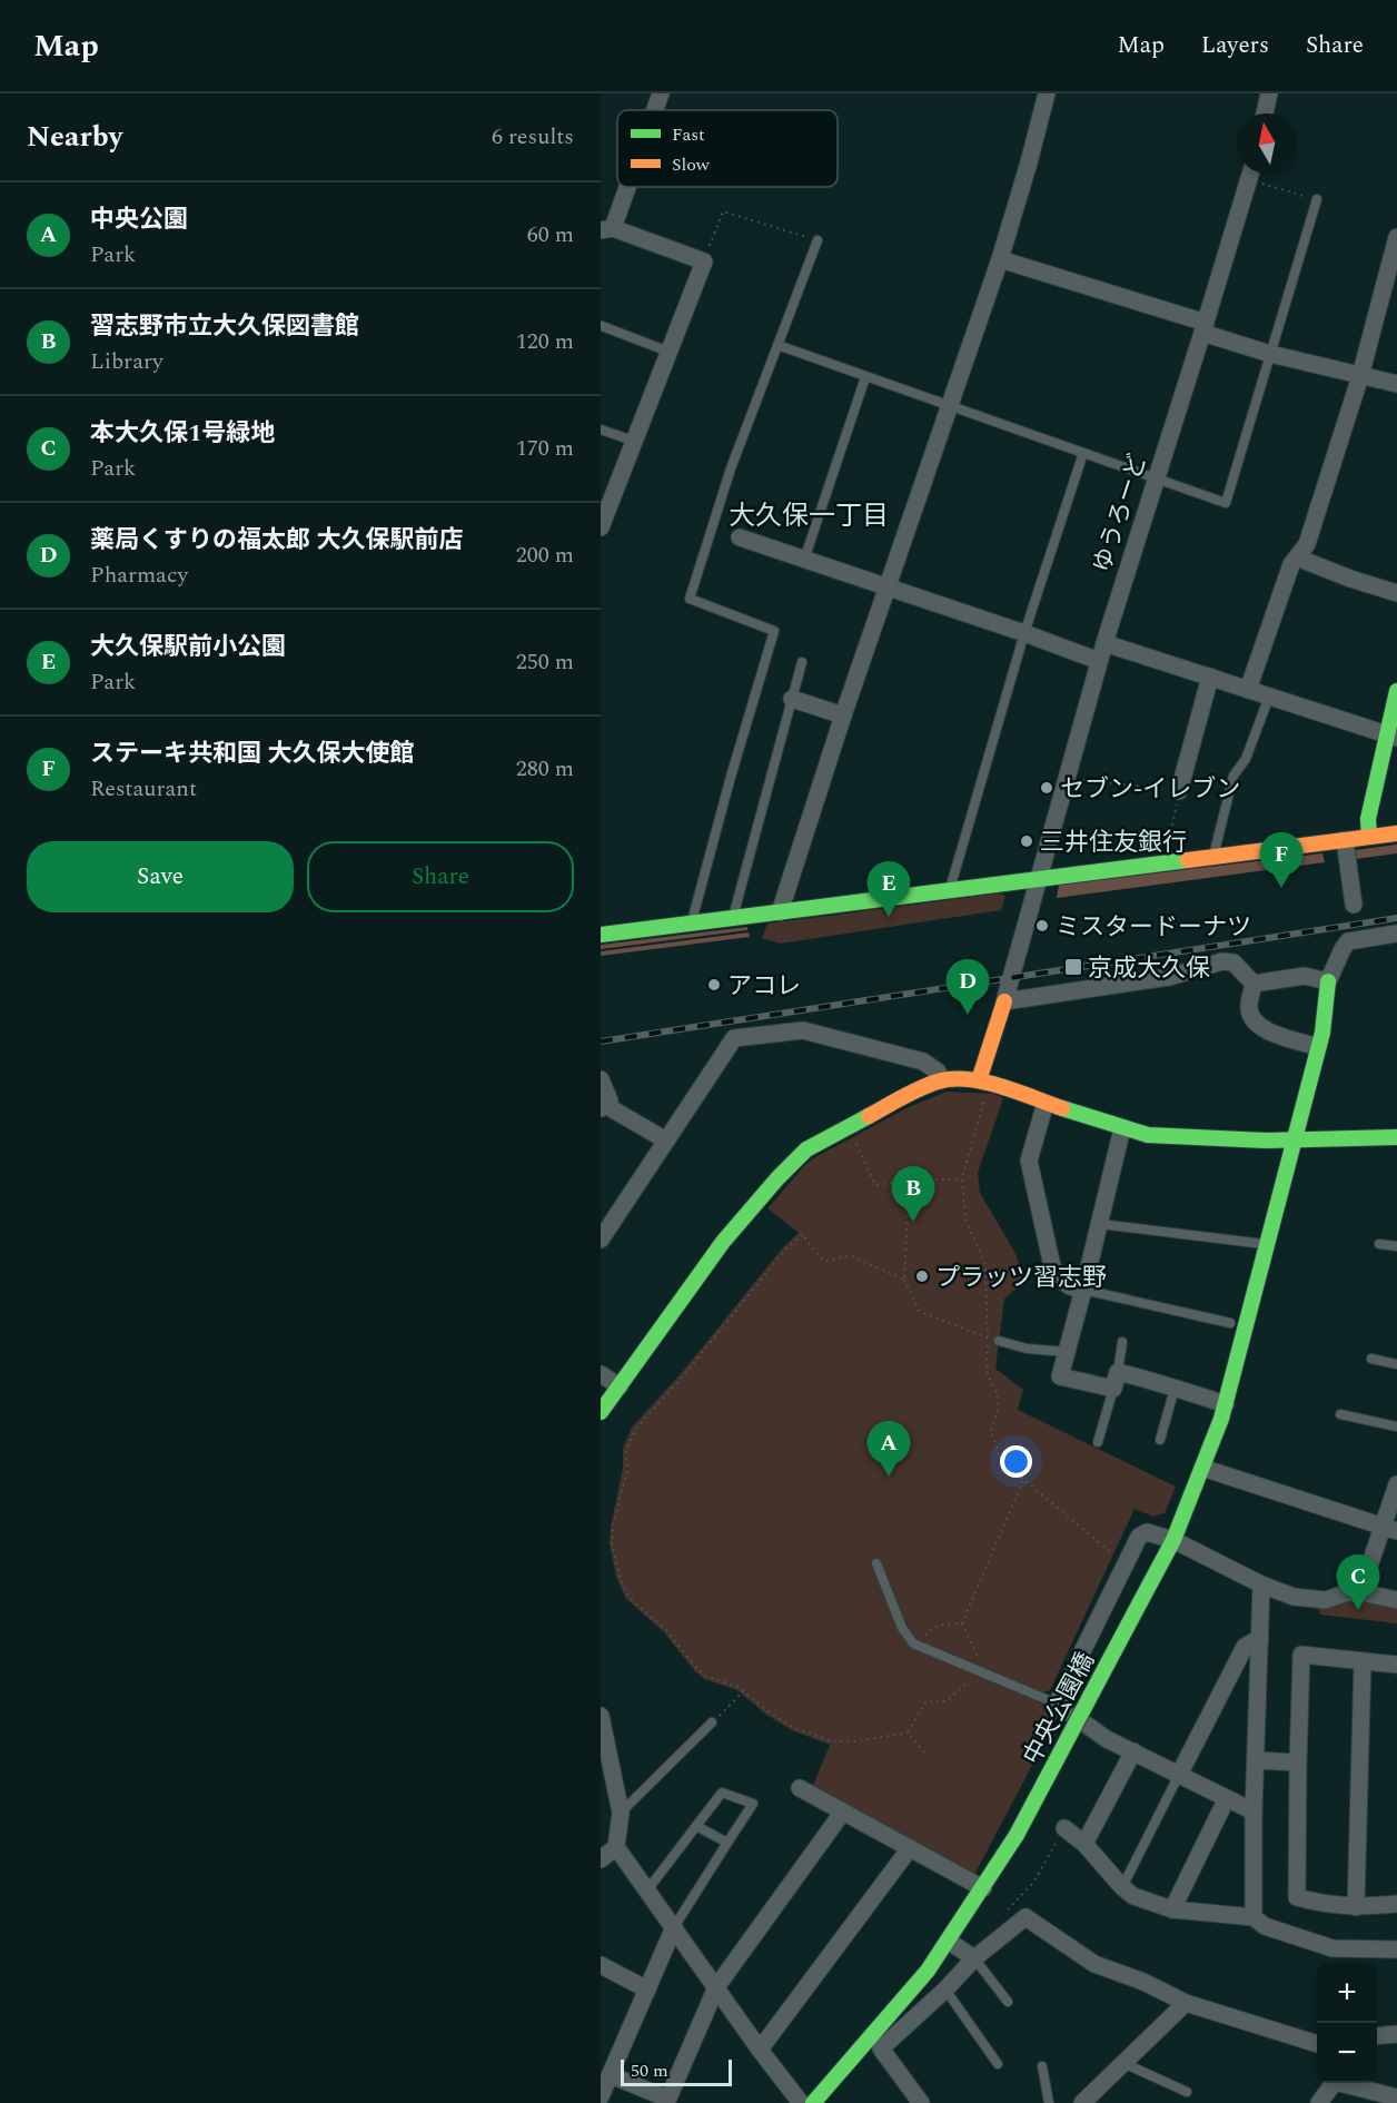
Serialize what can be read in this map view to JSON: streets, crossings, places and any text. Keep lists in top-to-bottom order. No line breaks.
{"streets":{"street":["ゆうろーど","中央公園橋"]},"districts":["大久保一丁目"],"places":{"other":["セブン-イレブン","三井住友銀行","ミスタードーナツ","アコレ","プラッツ習志野"],"transit":["京成大久保"]},"legend":["Fast","Slow"],"scale_bar":"50 m","north":"top","page":{"header":"Map","nav":["Map","Layers","Share"],"heading":["Nearby","6 results"],"list":[{"mark":"A","name":"中央公園","note":"Park","value":"60 m"},{"mark":"B","name":"習志野市立大久保図書館","note":"Library","value":"120 m"},{"mark":"C","name":"本大久保1号緑地","note":"Park","value":"170 m"},{"mark":"D","name":"薬局くすりの福太郎 大久保駅前店","note":"Pharmacy","value":"200 m"},{"mark":"E","name":"大久保駅前小公園","note":"Park","value":"250 m"},{"mark":"F","name":"ステーキ共和国 大久保大使館","note":"Restaurant","value":"280 m"}],"buttons":["Save","Share"],"pins":["F","E","D","B","A","C"],"map_buttons":["+","−"],"scale":"50 m"}}
